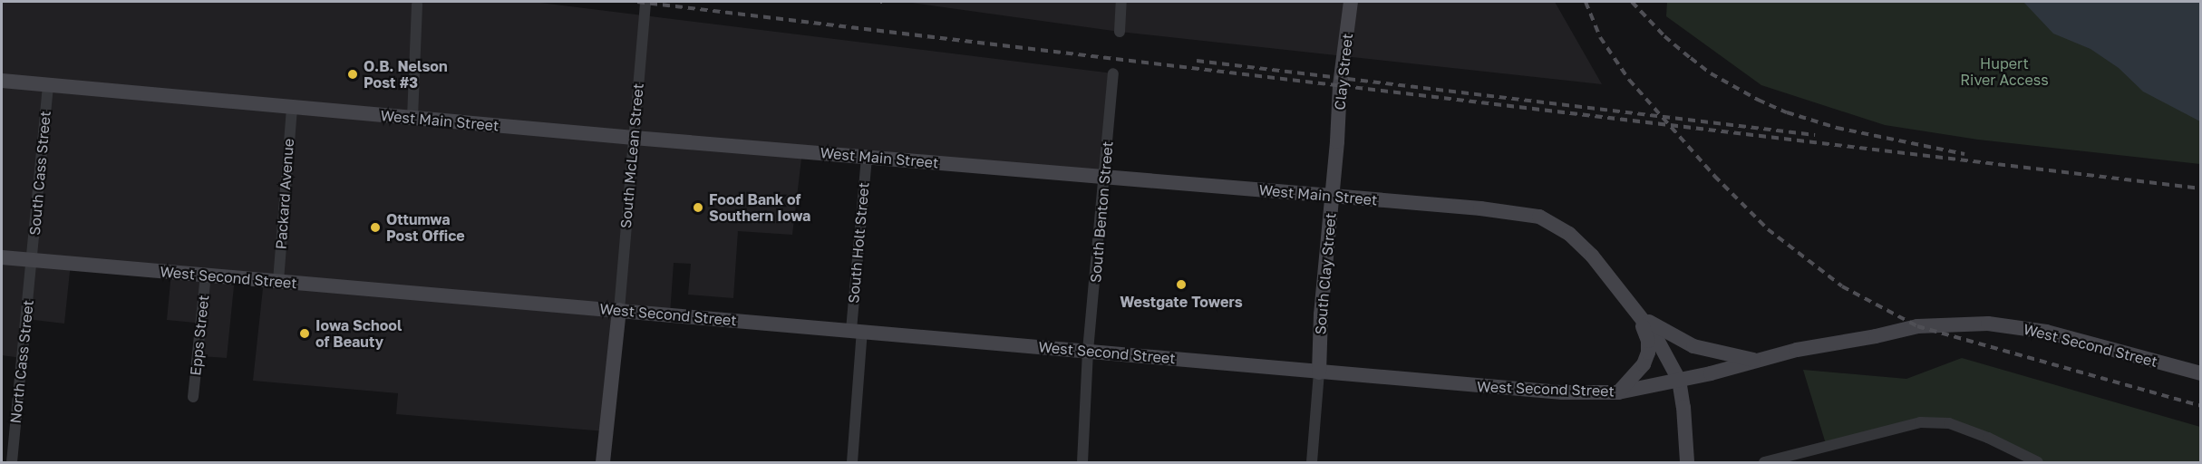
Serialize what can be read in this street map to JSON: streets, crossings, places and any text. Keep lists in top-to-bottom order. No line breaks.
{"streets":{"main road":["Clay Street","West Main Street","South Clay Street","West Second Street"],"street":["South McLean Street","South Cass Street","Packard Avenue","South Benton Street","South Holt Street","Epps Street","North Cass Street"]},"crossings":[["Clay Street","South Clay Street"],["West Main Street","South McLean Street"],["West Main Street","South Cass Street"],["West Main Street","Packard Avenue"],["West Main Street","South Benton Street"],["West Main Street","South Holt Street"],["West Main Street","South Clay Street"],["West Main Street","West Second Street"],["South McLean Street","West Second Street"],["South Cass Street","West Second Street"],["South Cass Street","North Cass Street"],["Packard Avenue","West Second Street"],["South Benton Street","West Second Street"],["South Holt Street","West Second Street"],["South Clay Street","West Second Street"],["West Second Street","Epps Street"],["West Second Street","North Cass Street"]],"parks":["Hupert River Access"],"places":["O.B. Nelson Post #3","Food Bank of Southern Iowa","Ottumwa Post Office","Westgate Towers","Iowa School of Beauty"]}
